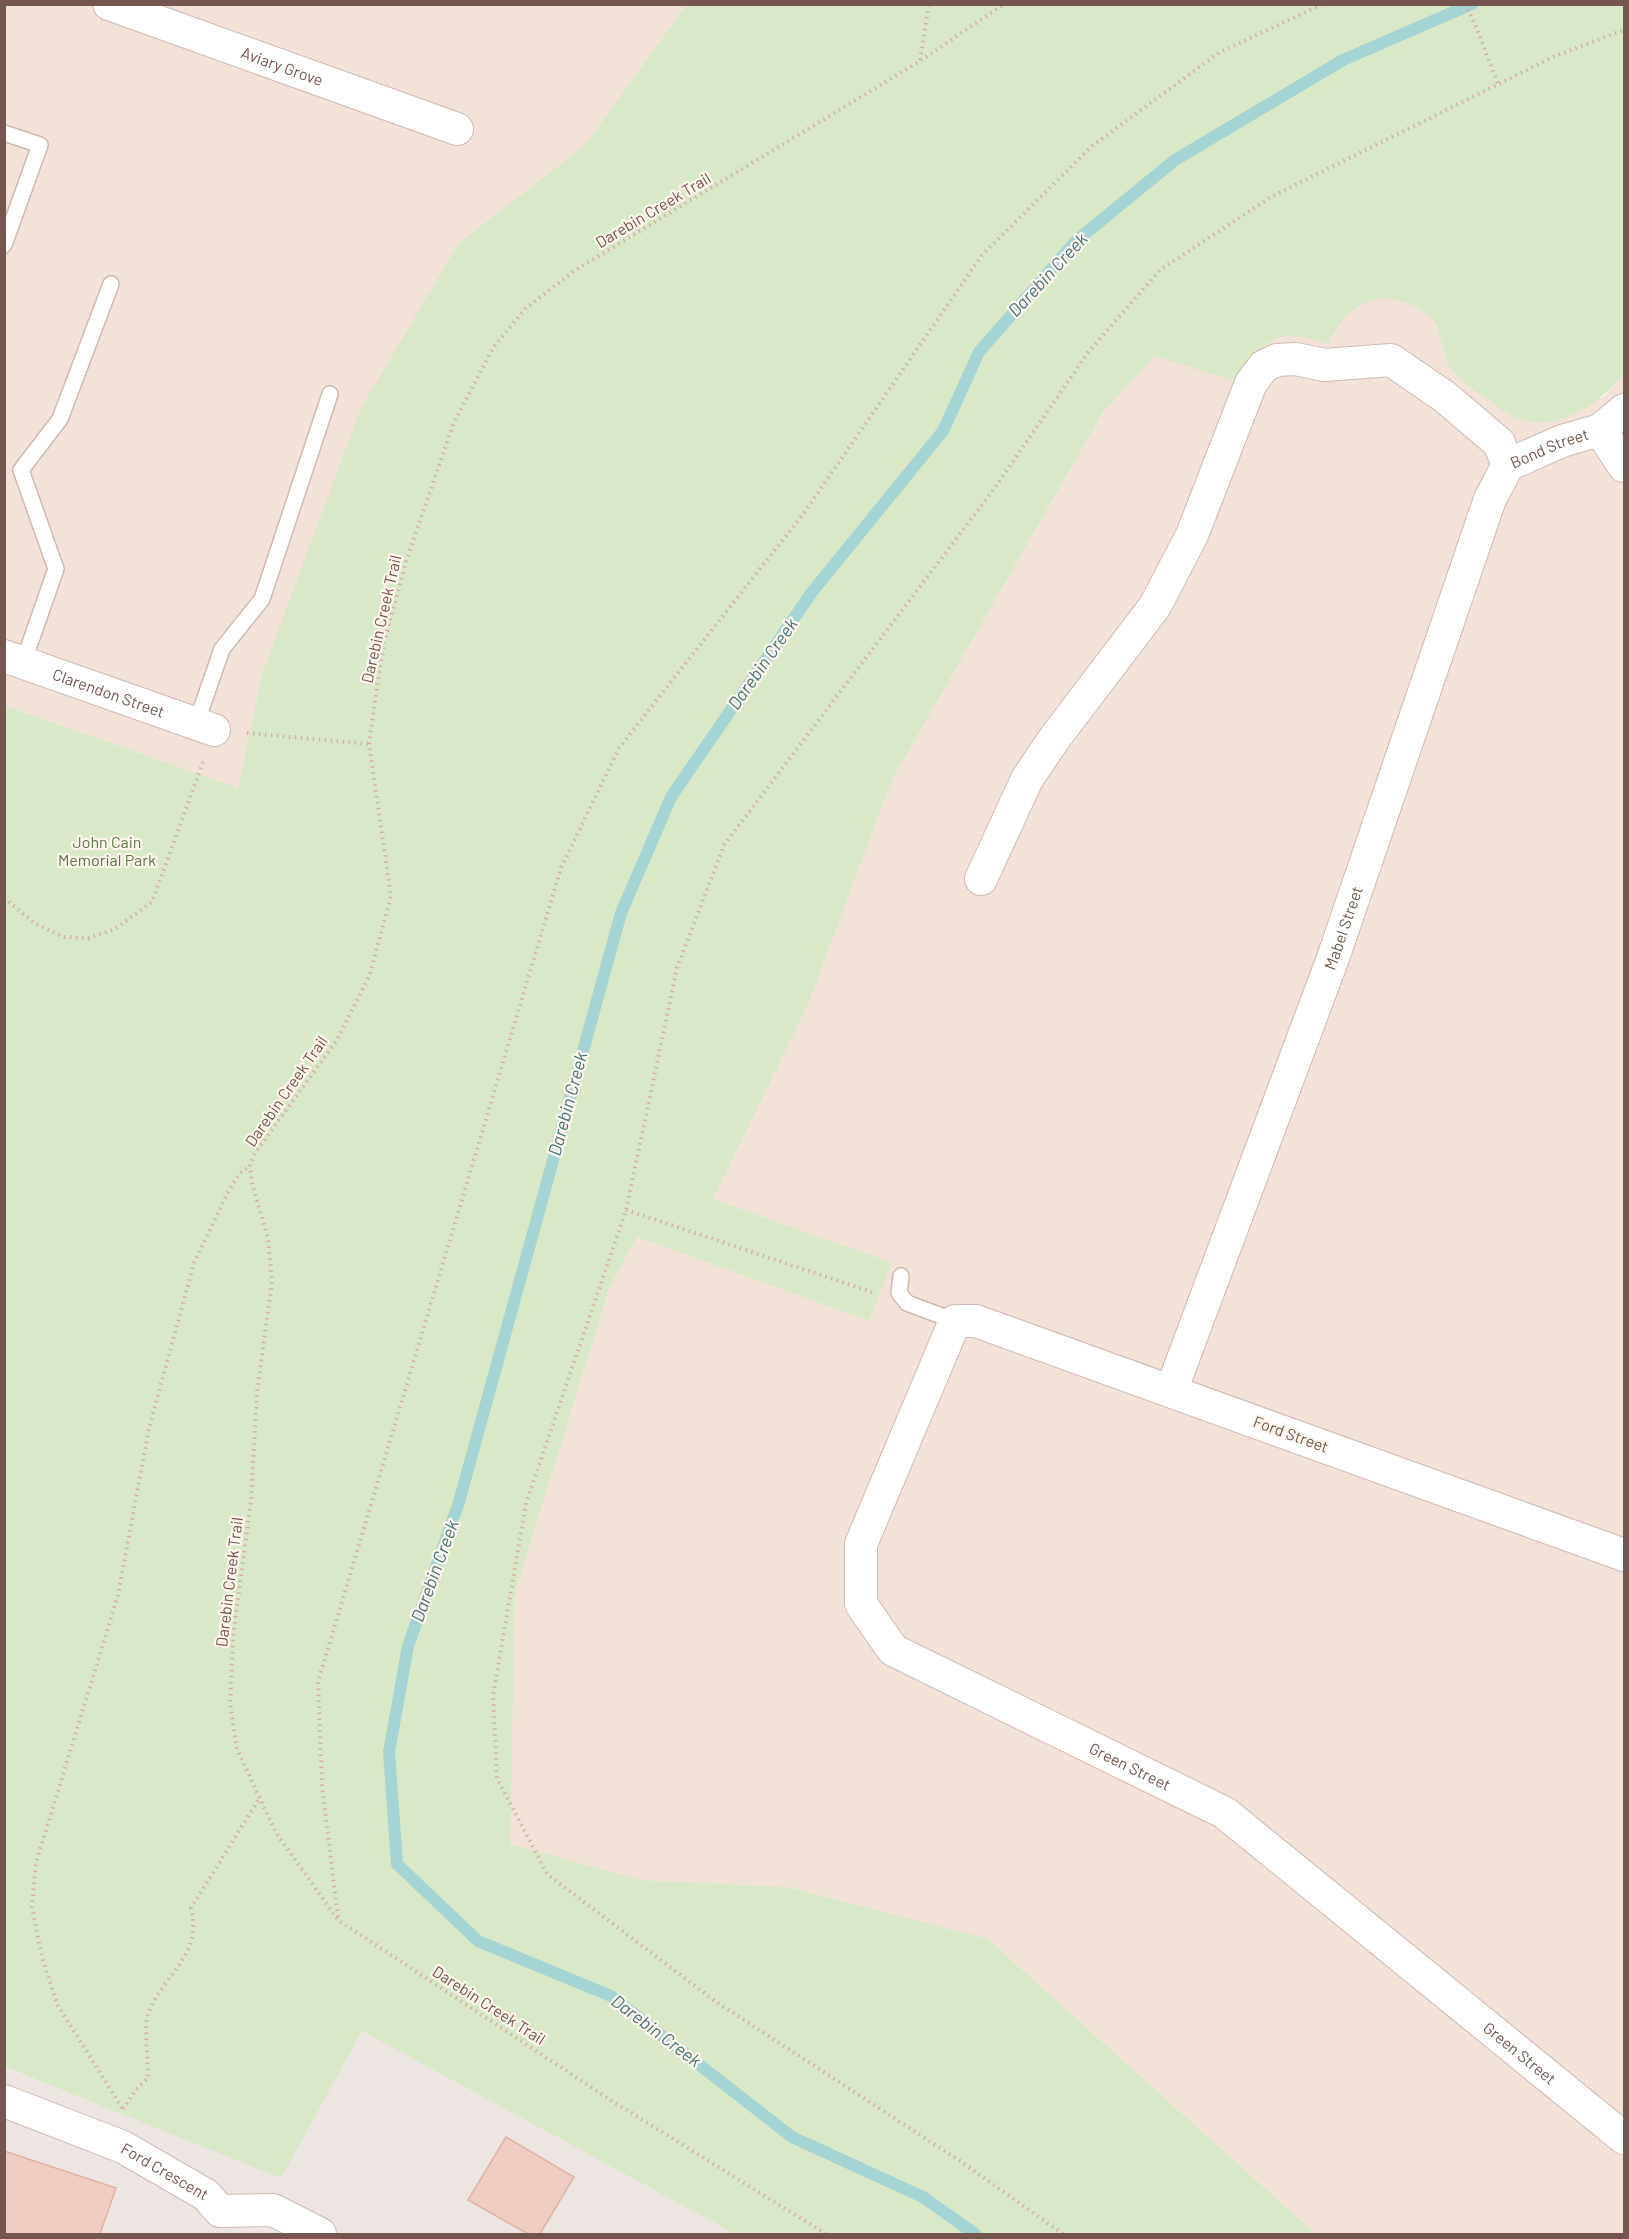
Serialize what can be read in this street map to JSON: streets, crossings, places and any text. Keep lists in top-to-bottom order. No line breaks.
{"streets":{"street":["Aviary Grove","Bond Street","Clarendon Street","Mabel Street","Ford Street","Green Street","Ford Crescent"],"path":["Darebin Creek Trail"]},"crossings":[["Bond Street","Mabel Street"],["Mabel Street","Ford Street"],["Ford Street","Green Street"]],"water":["Darebin Creek"],"parks":["John Cain Memorial Park"]}
